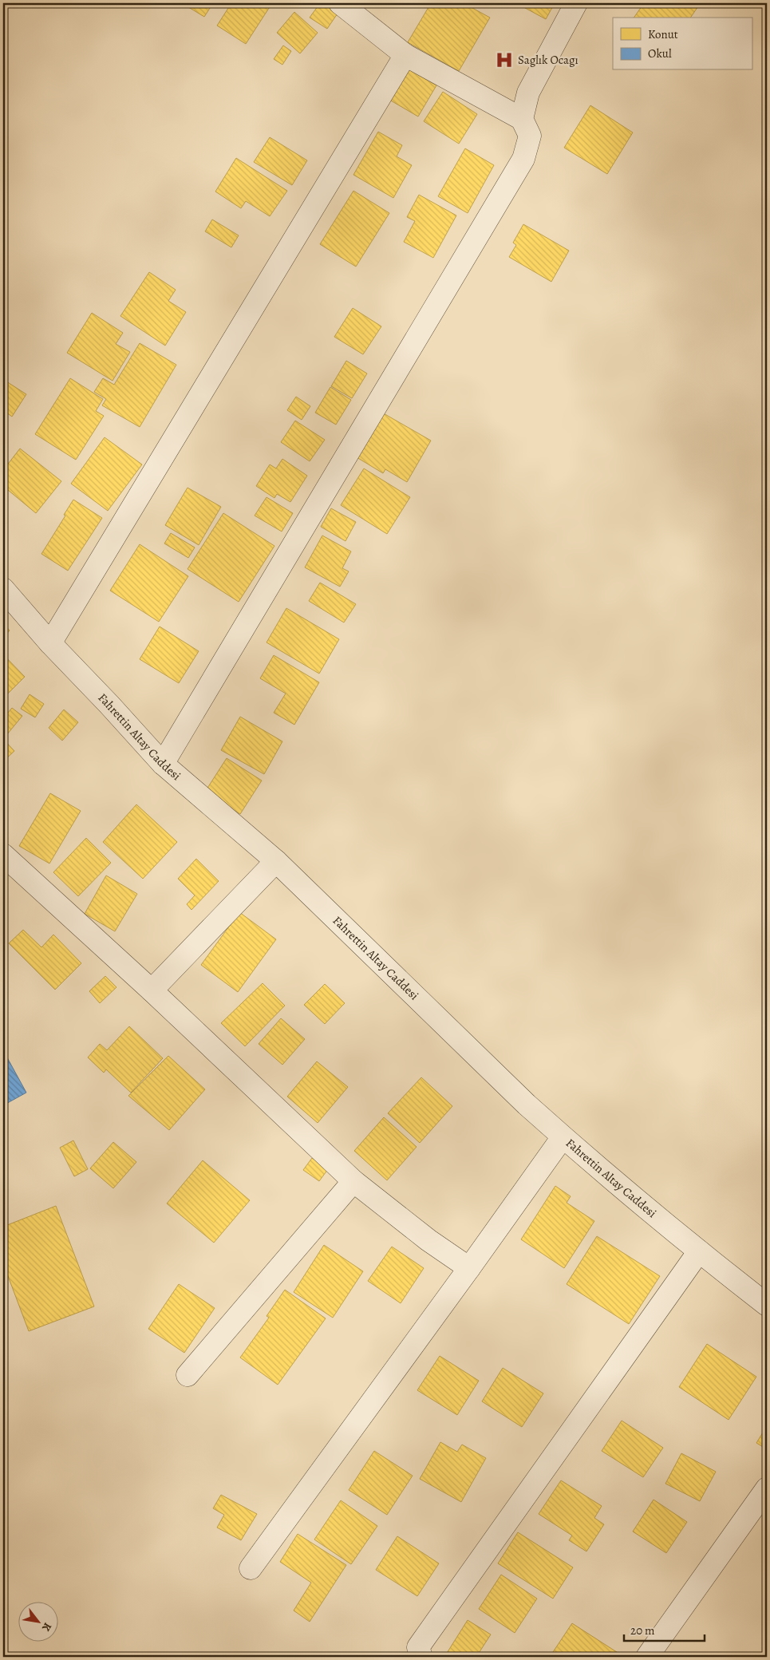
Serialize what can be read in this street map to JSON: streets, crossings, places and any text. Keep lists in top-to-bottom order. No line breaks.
{"streets":{"street":["Fahrettin Altay Caddesi"]},"places":{"hospital":["Saglık Ocagı"]},"legend":["Konut","Okul"],"scale_bar":"20 m","north":"bottom right"}
